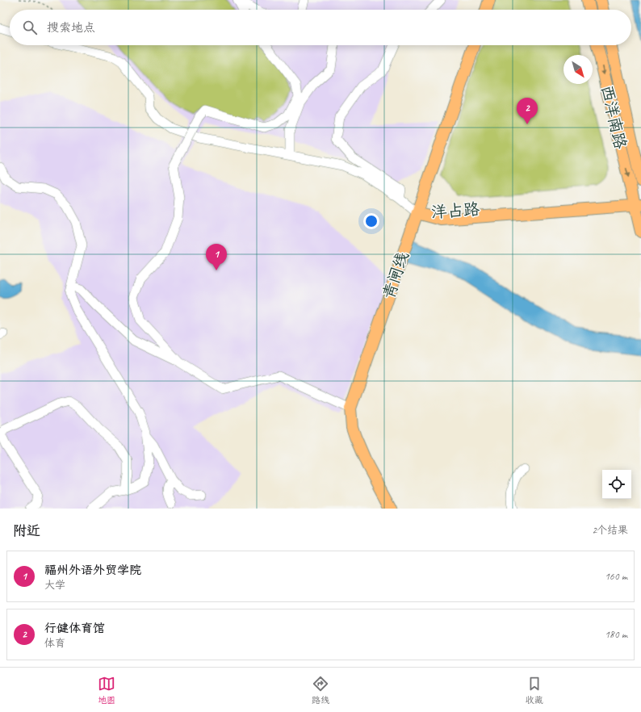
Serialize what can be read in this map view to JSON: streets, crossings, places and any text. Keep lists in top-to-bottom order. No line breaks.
{"streets":{"main road":["西洋南路","洋占路","青闸线"]},"crossings":[["西洋南路","洋占路"],["洋占路","青闸线"]],"north":"bottom right","page":{"search":"搜索地点","pins":["2","1"],"heading":["附近","2个结果"],"list":[{"mark":"1","name":"福州外语外贸学院","note":"大学","value":"160 m"},{"mark":"2","name":"行健体育馆","note":"体育","value":"180 m"}],"nav":["地图","路线","收藏"]}}
